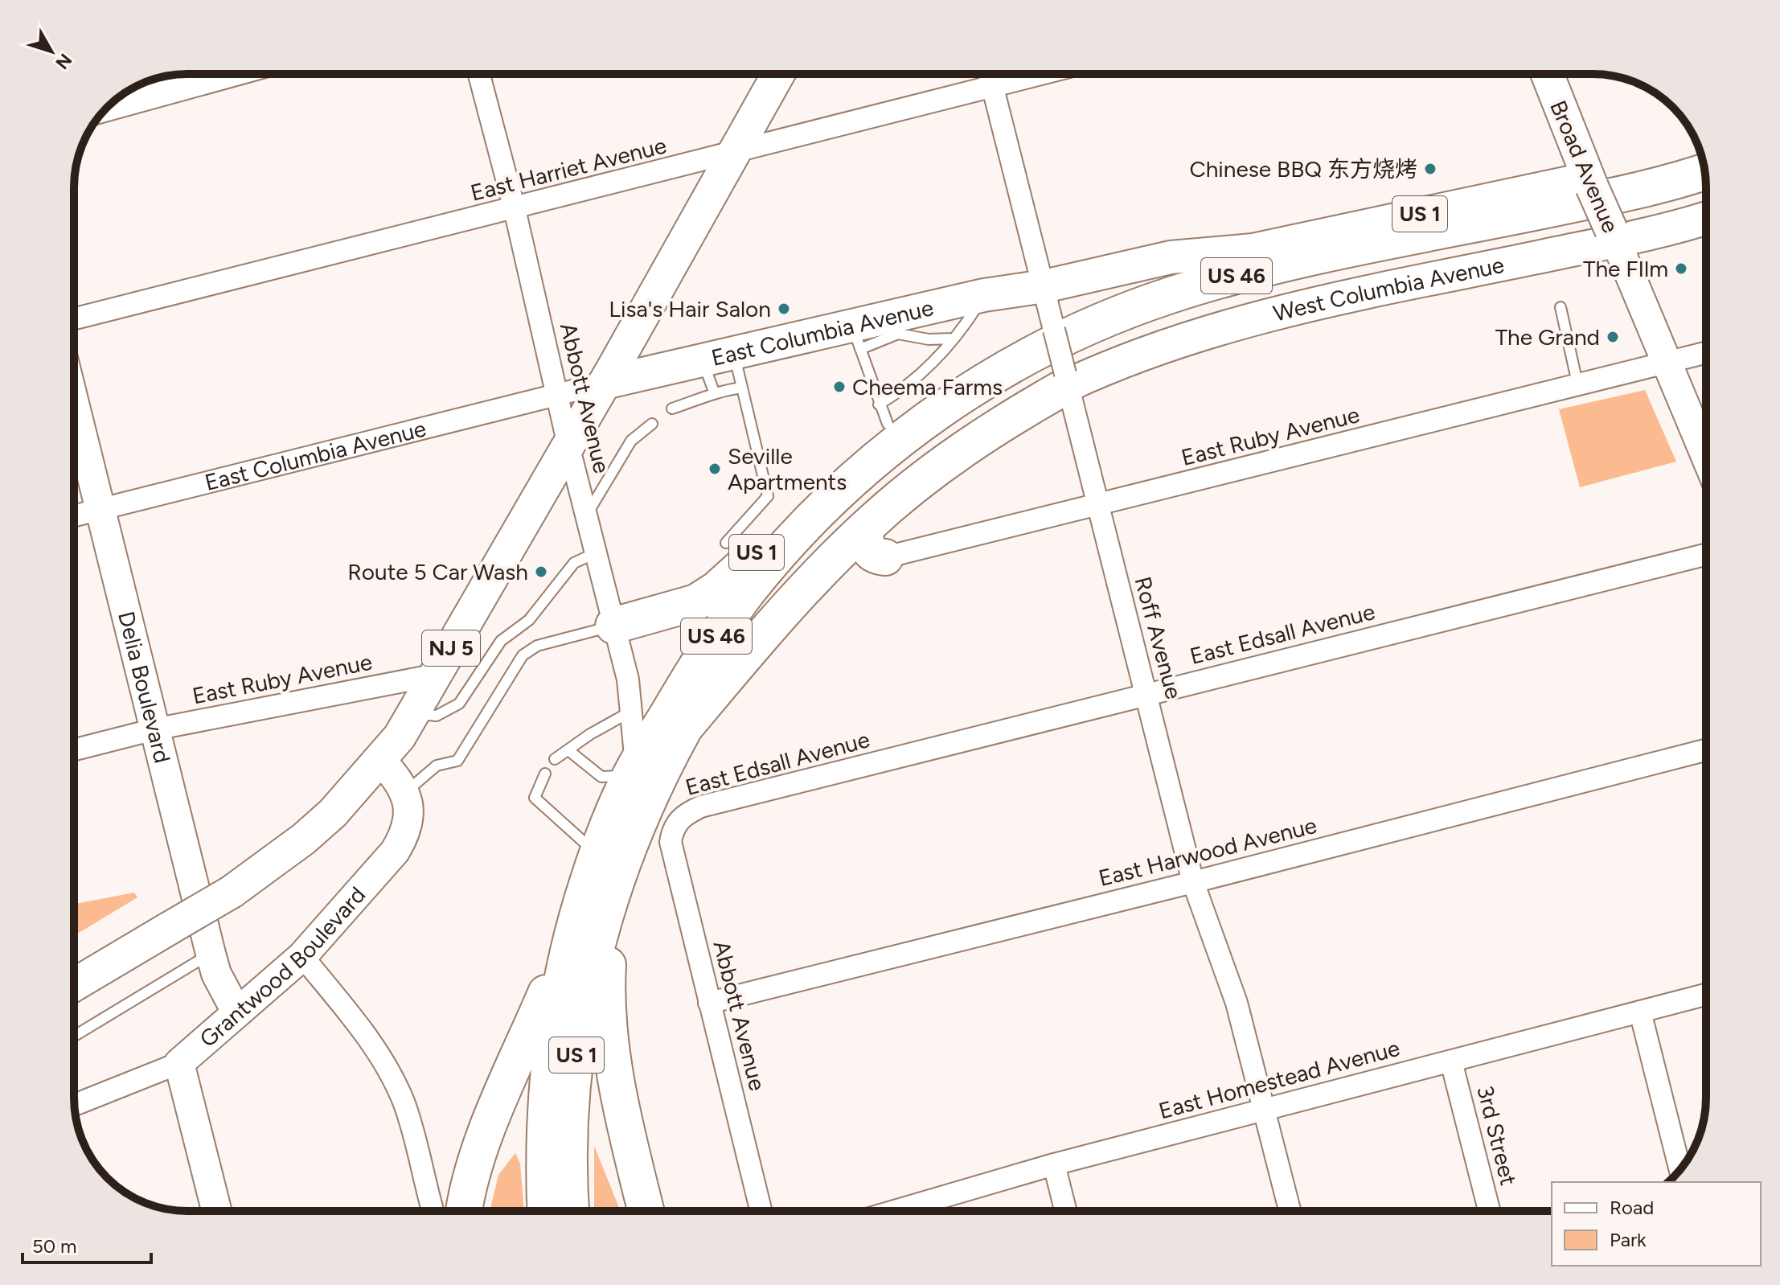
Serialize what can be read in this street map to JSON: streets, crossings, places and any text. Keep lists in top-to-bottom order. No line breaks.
{"streets":{"highway":["US 1","US 46"],"main road":["Broad Avenue","West Columbia Avenue","East Columbia Avenue","NJ 5"],"street":["East Harriet Avenue","Abbott Avenue","East Ruby Avenue","East Edsall Avenue","Roff Avenue","Delia Boulevard","East Harwood Avenue","Grantwood Boulevard","East Homestead Avenue","3rd Street"]},"crossings":[["Broad Avenue","US 1"],["Broad Avenue","West Columbia Avenue"],["Broad Avenue","East Ruby Avenue"],["East Harriet Avenue","Abbott Avenue"],["East Harriet Avenue","Roff Avenue"],["East Harriet Avenue","NJ 5"],["US 1","US 46"],["US 1","West Columbia Avenue"],["US 1","East Columbia Avenue"],["US 1","Abbott Avenue"],["US 1","Roff Avenue"],["US 46","Abbott Avenue"],["West Columbia Avenue","Roff Avenue"],["East Columbia Avenue","Abbott Avenue"],["East Columbia Avenue","Roff Avenue"],["East Columbia Avenue","NJ 5"],["East Columbia Avenue","Delia Boulevard"],["Abbott Avenue","East Edsall Avenue"],["Abbott Avenue","NJ 5"],["Abbott Avenue","East Harwood Avenue"],["East Ruby Avenue","Roff Avenue"],["East Ruby Avenue","NJ 5"],["East Ruby Avenue","Delia Boulevard"],["East Edsall Avenue","Roff Avenue"],["Roff Avenue","East Harwood Avenue"],["Roff Avenue","East Homestead Avenue"],["Delia Boulevard","Grantwood Boulevard"],["East Homestead Avenue","3rd Street"]],"places":["Chinese BBQ 东方烧烤","The FIlm","Lisa's Hair Salon","The Grand","Cheema Farms","Seville Apartments","Route 5 Car Wash"],"legend":["Road","Park"],"scale_bar":"50 m","north":"bottom right"}
